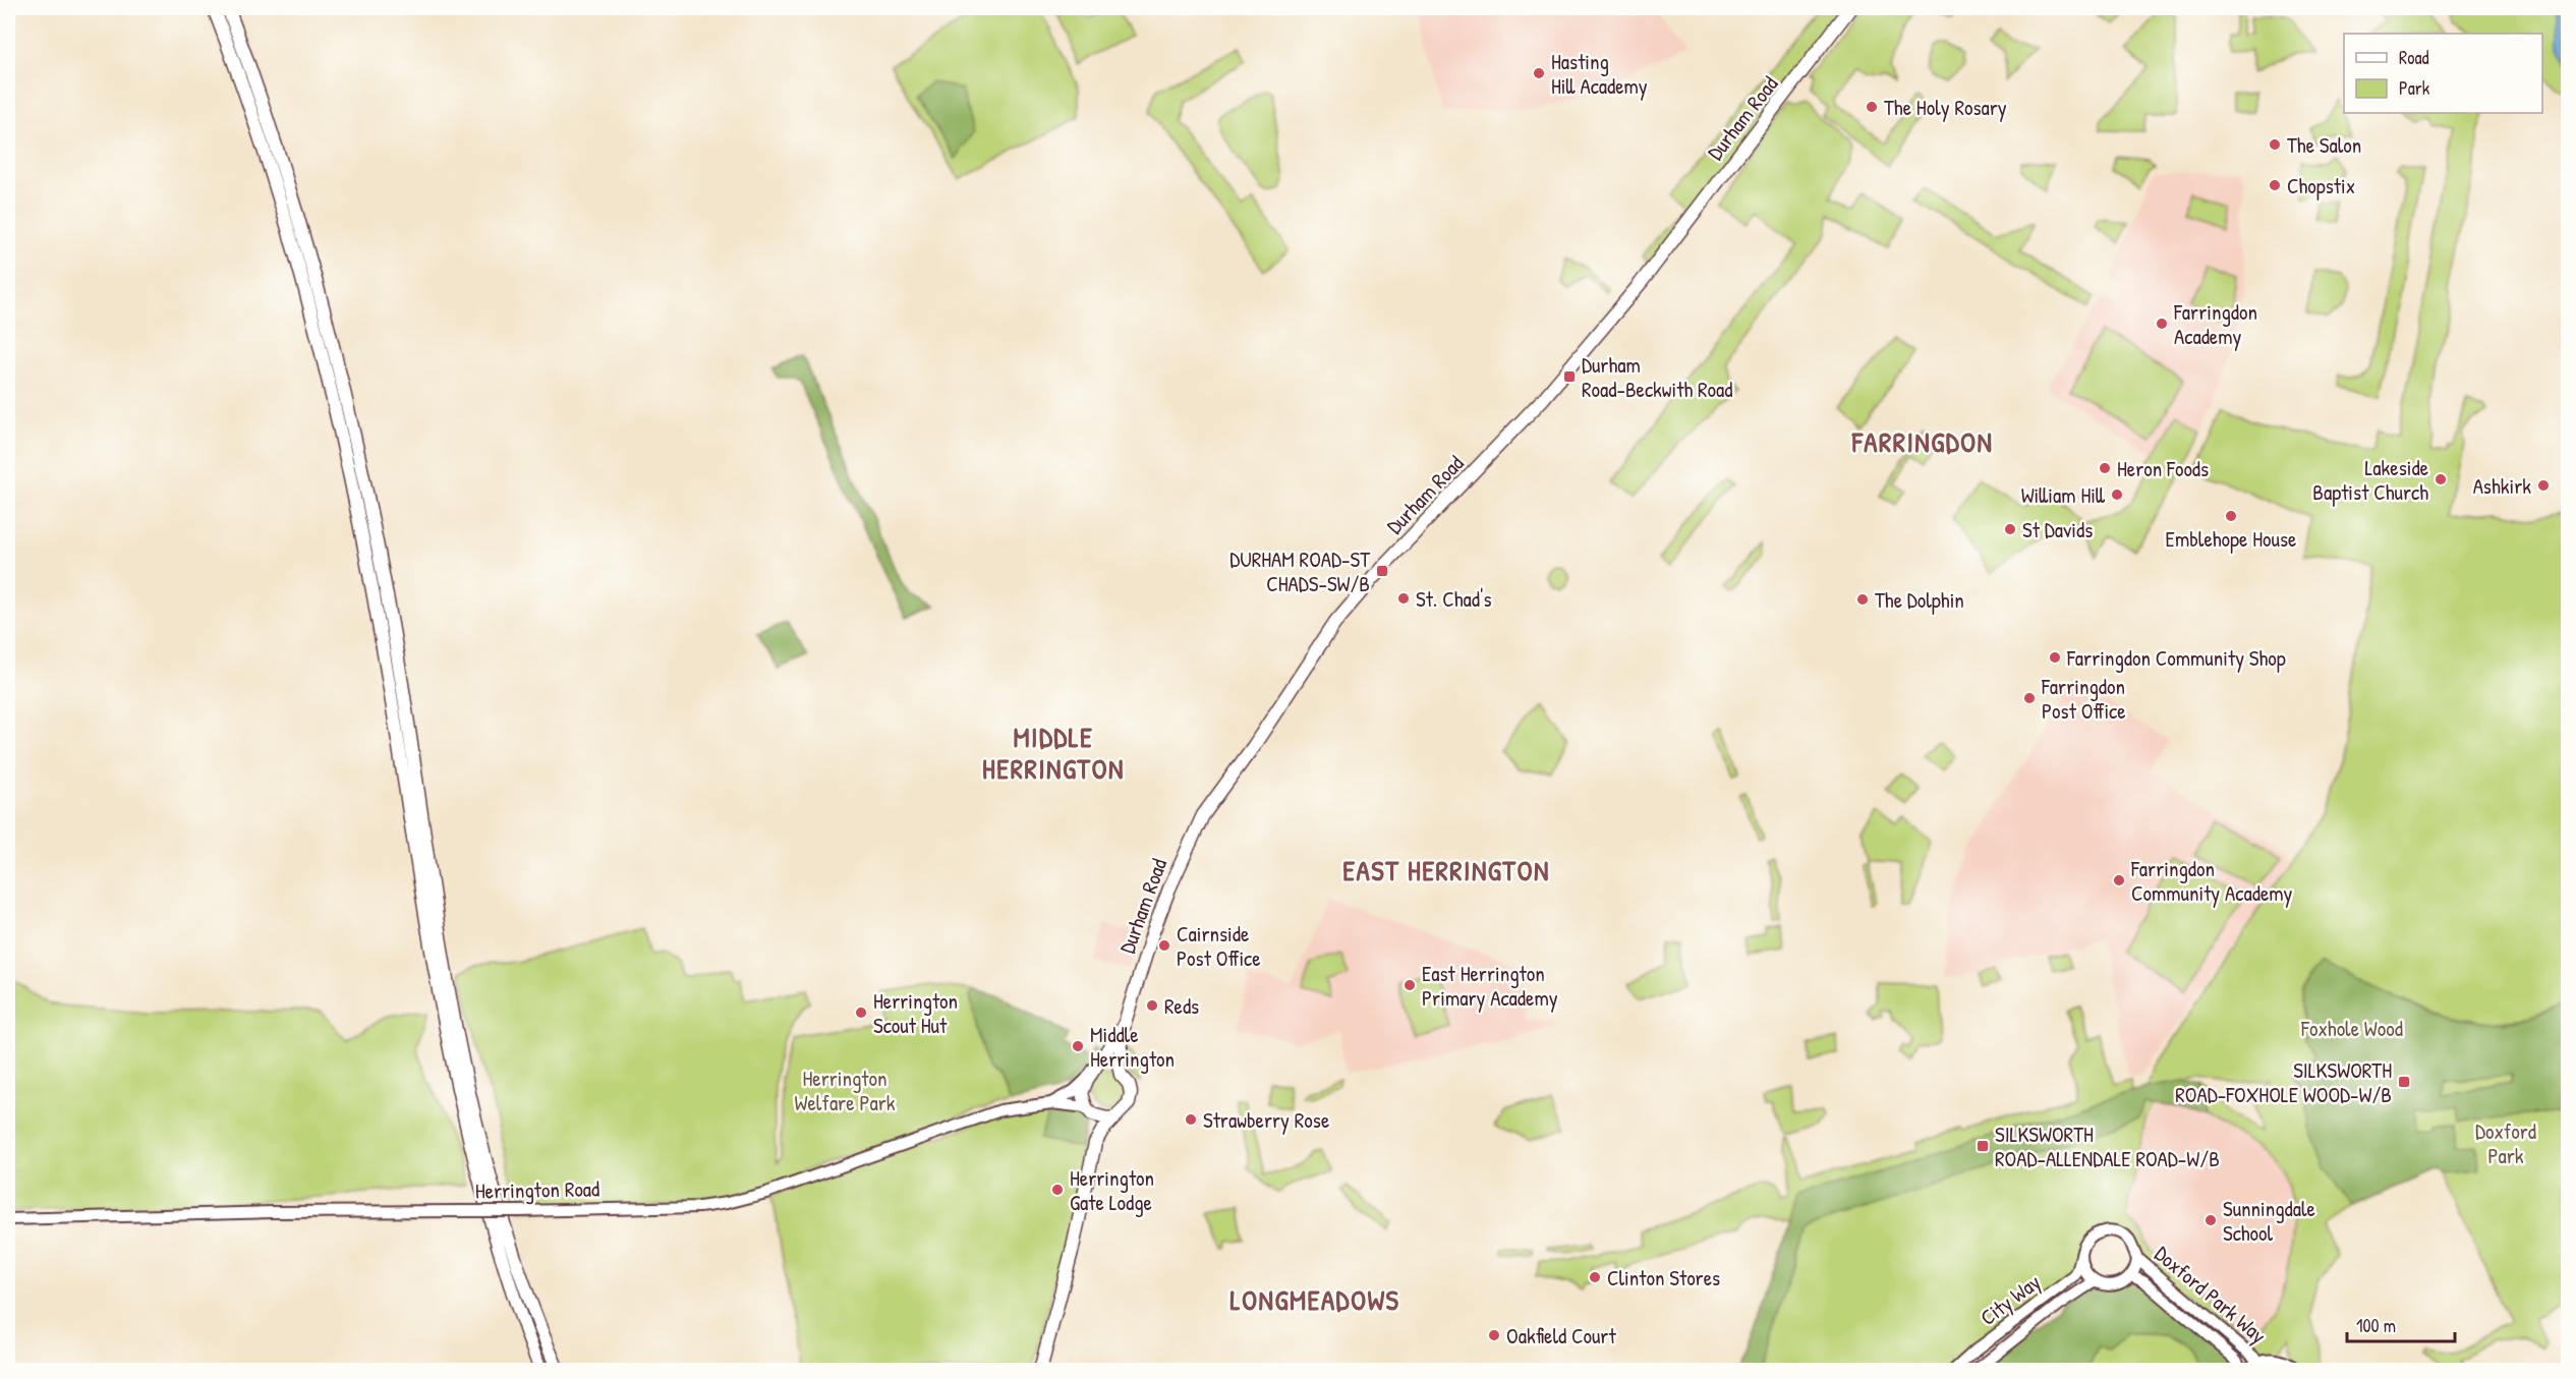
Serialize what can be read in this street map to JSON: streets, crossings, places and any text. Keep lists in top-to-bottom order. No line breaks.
{"streets":{"highway":["Durham Road"],"main road":["Herrington Road","Doxford Park Way","City Way"]},"crossings":[["Durham Road","Herrington Road"],["Doxford Park Way","City Way"]],"districts":["FARRINGDON","MIDDLE HERRINGTON","EAST HERRINGTON","LONGMEADOWS"],"parks":["Foxhole Wood","Herrington Welfare Park","Doxford Park"],"places":{"other":["Hasting Hill Academy","The Holy Rosary","The Salon","Chopstix","Farringdon Academy","Heron Foods","Lakeside Baptist Church","Ashkirk","William Hill","Emblehope House","St Davids","St. Chad's","The Dolphin","Farringdon Community Shop","Farringdon Post Office","Farringdon Community Academy","Cairnside Post Office","East Herrington Primary Academy","Reds","Herrington Scout Hut","Middle Herrington","Strawberry Rose","Herrington Gate Lodge","Sunningdale School","Clinton Stores","Oakfield Court"],"transit":["Durham Road-Beckwith Road","DURHAM ROAD-ST CHADS-SW/B","SILKSWORTH ROAD-FOXHOLE WOOD-W/B","SILKSWORTH ROAD-ALLENDALE ROAD-W/B"]},"legend":["Road","Park"],"scale_bar":"100 m"}
